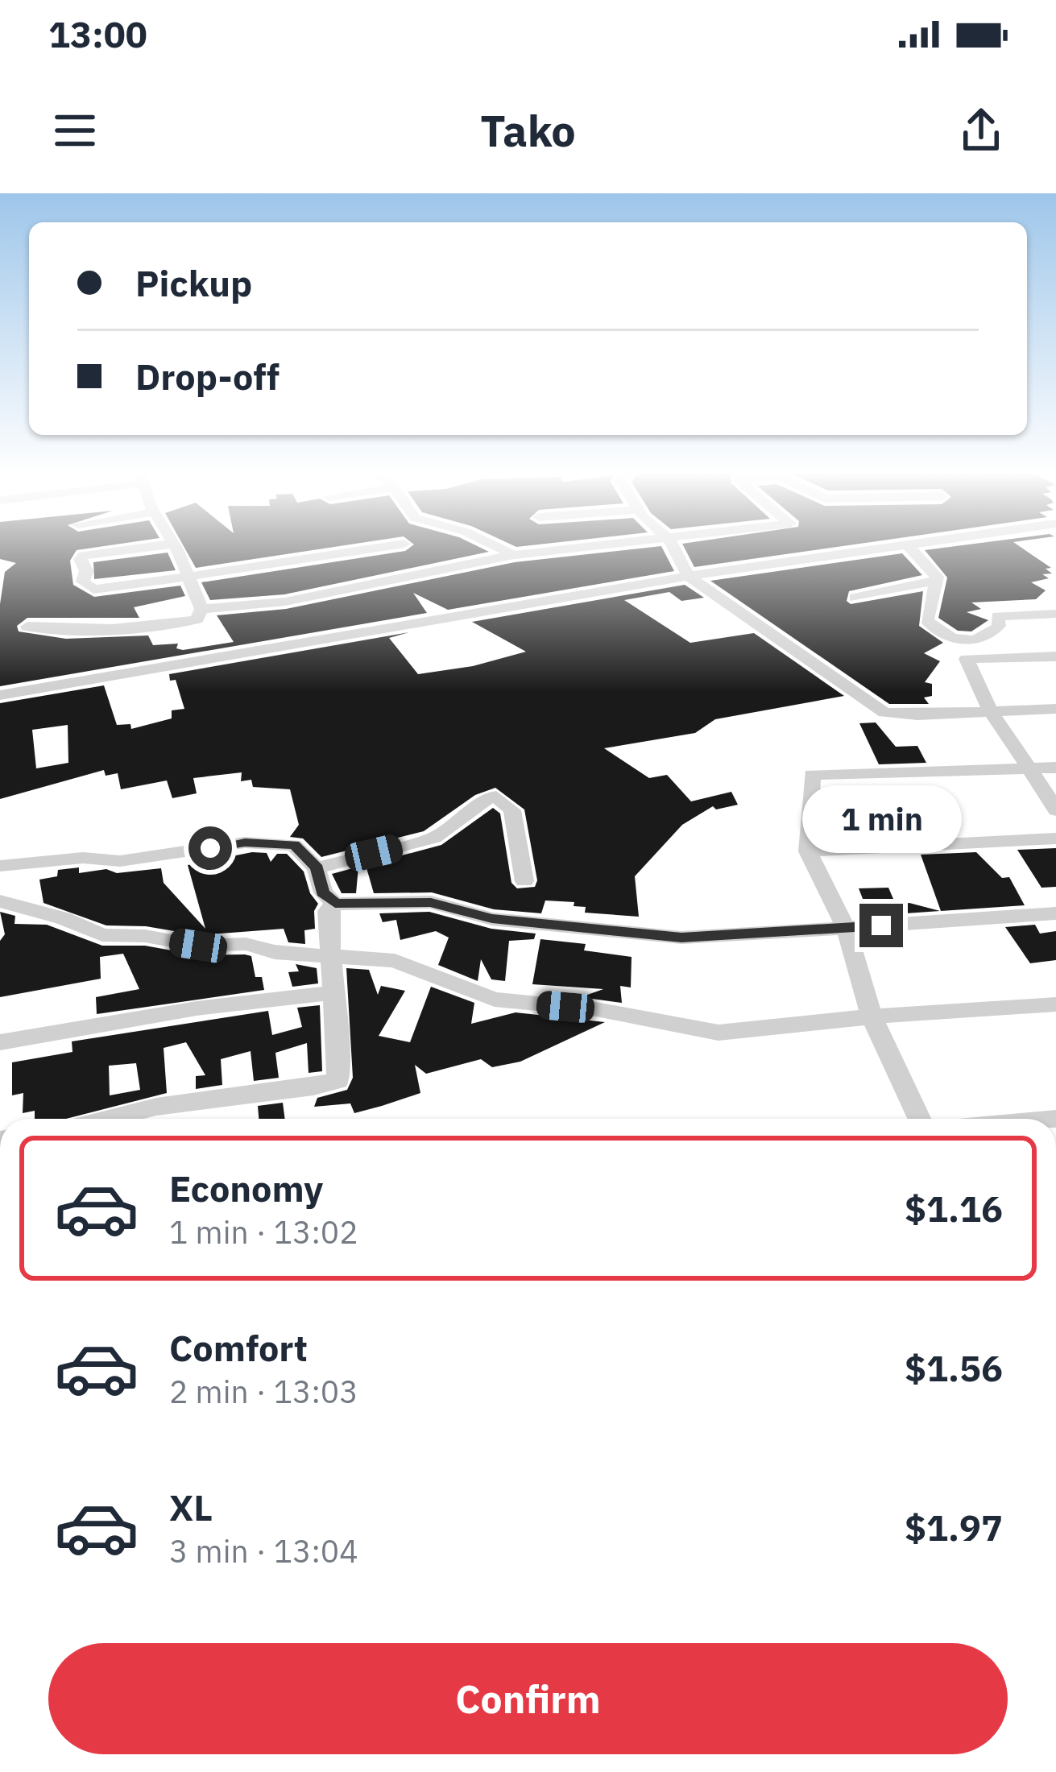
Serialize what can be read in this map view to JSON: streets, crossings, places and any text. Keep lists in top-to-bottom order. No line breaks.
{"page":{"status":"13:00","header":"Tako","banner":["Pickup","Drop-off"],"bubble":"1 min","list":[{"name":"Economy","note":"1 min · 13:02","value":"$1.16"},{"name":"Comfort","note":"2 min · 13:03","value":"$1.56"},{"name":"XL","note":"3 min · 13:04","value":"$1.97"}],"buttons":"Confirm"}}
